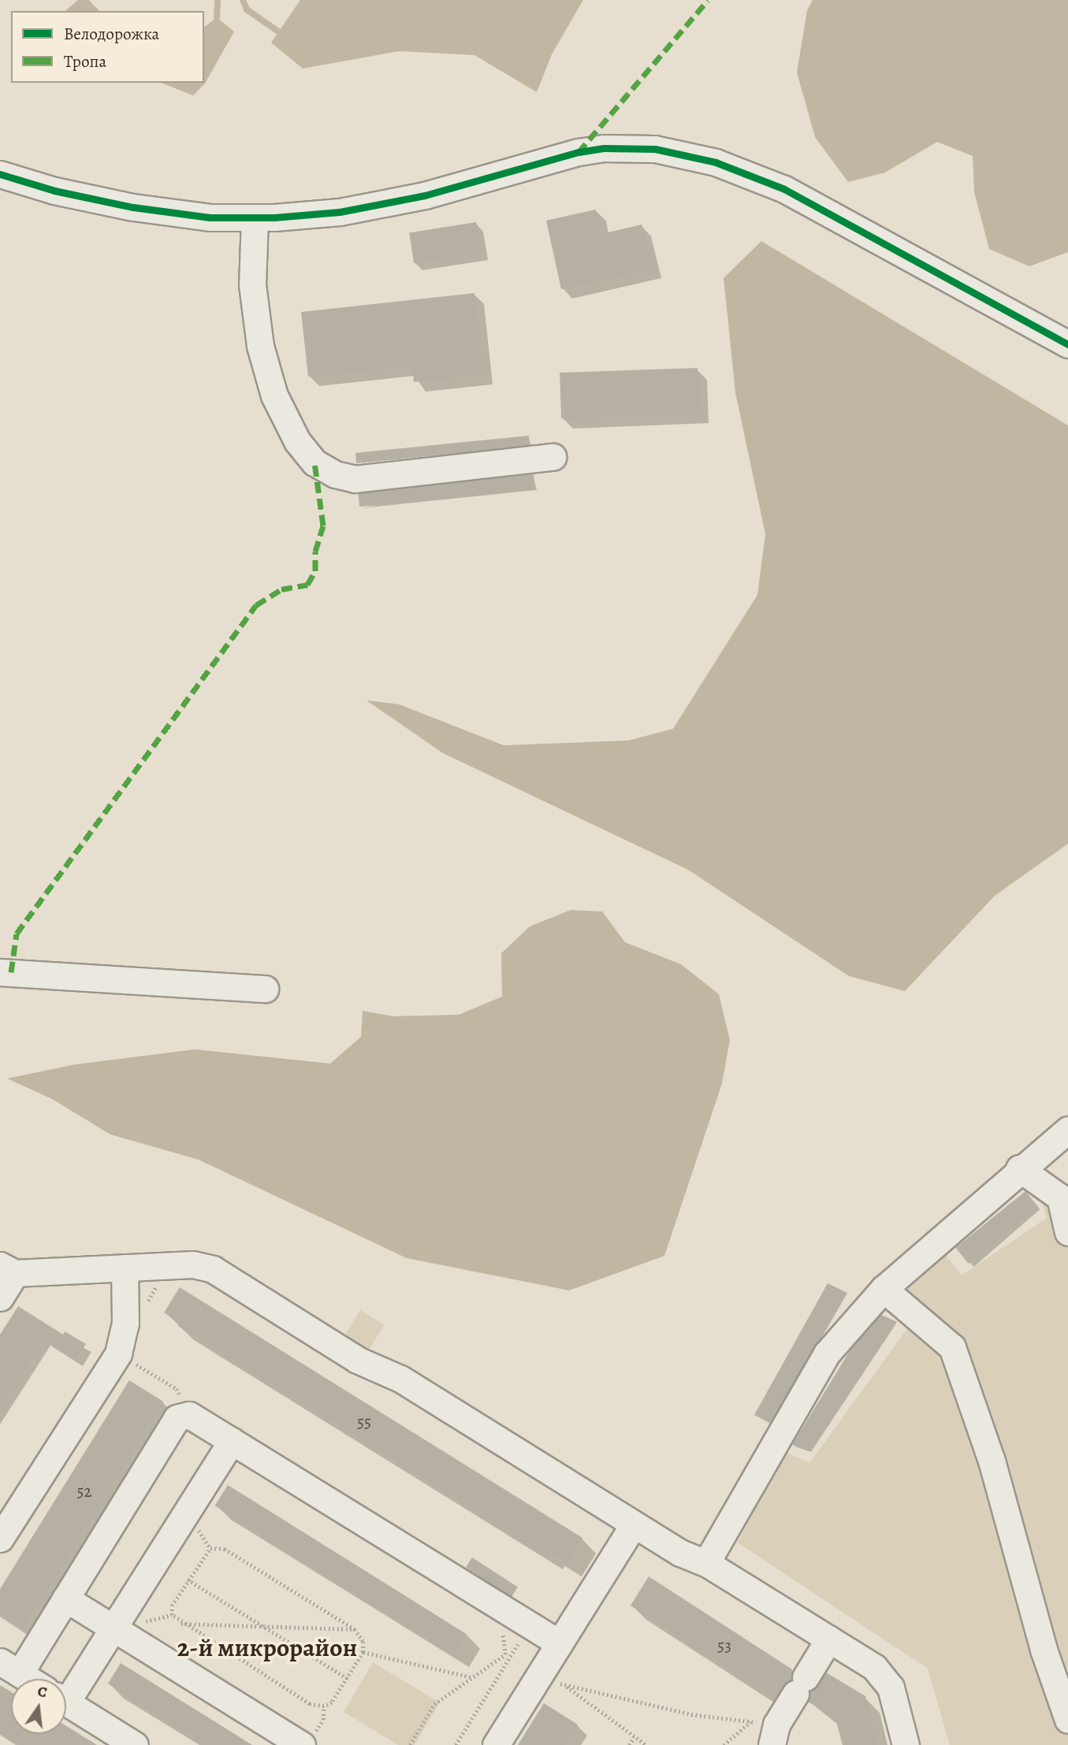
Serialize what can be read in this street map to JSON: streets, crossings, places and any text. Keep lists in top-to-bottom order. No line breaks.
{"districts":["2-й микрорайон"],"house_numbers":["55","52","53"],"legend":["Велодорожка","Тропа"],"north":"top"}
